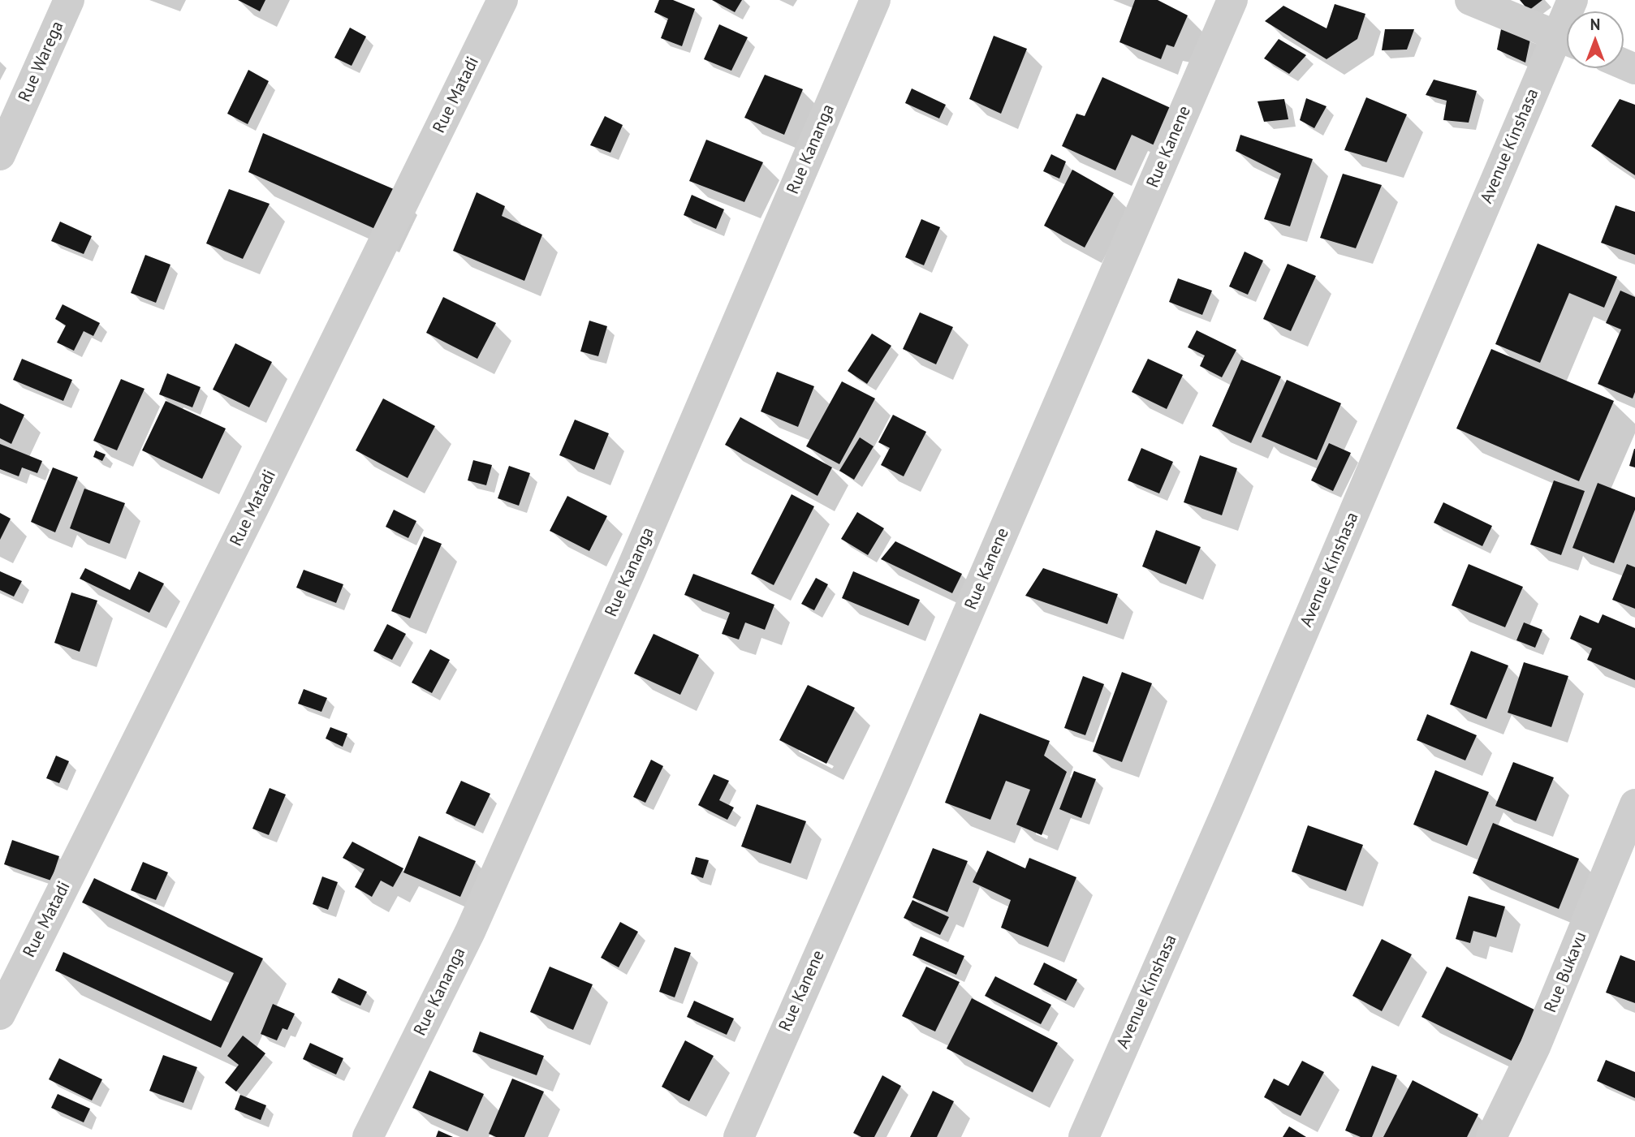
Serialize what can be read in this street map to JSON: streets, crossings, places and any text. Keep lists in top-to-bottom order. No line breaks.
{"streets":{"street":["Rue Warega","Rue Matadi","Avenue Kinshasa","Rue Kanene","Rue Kananga","Rue Bukavu"]},"north":"top"}
